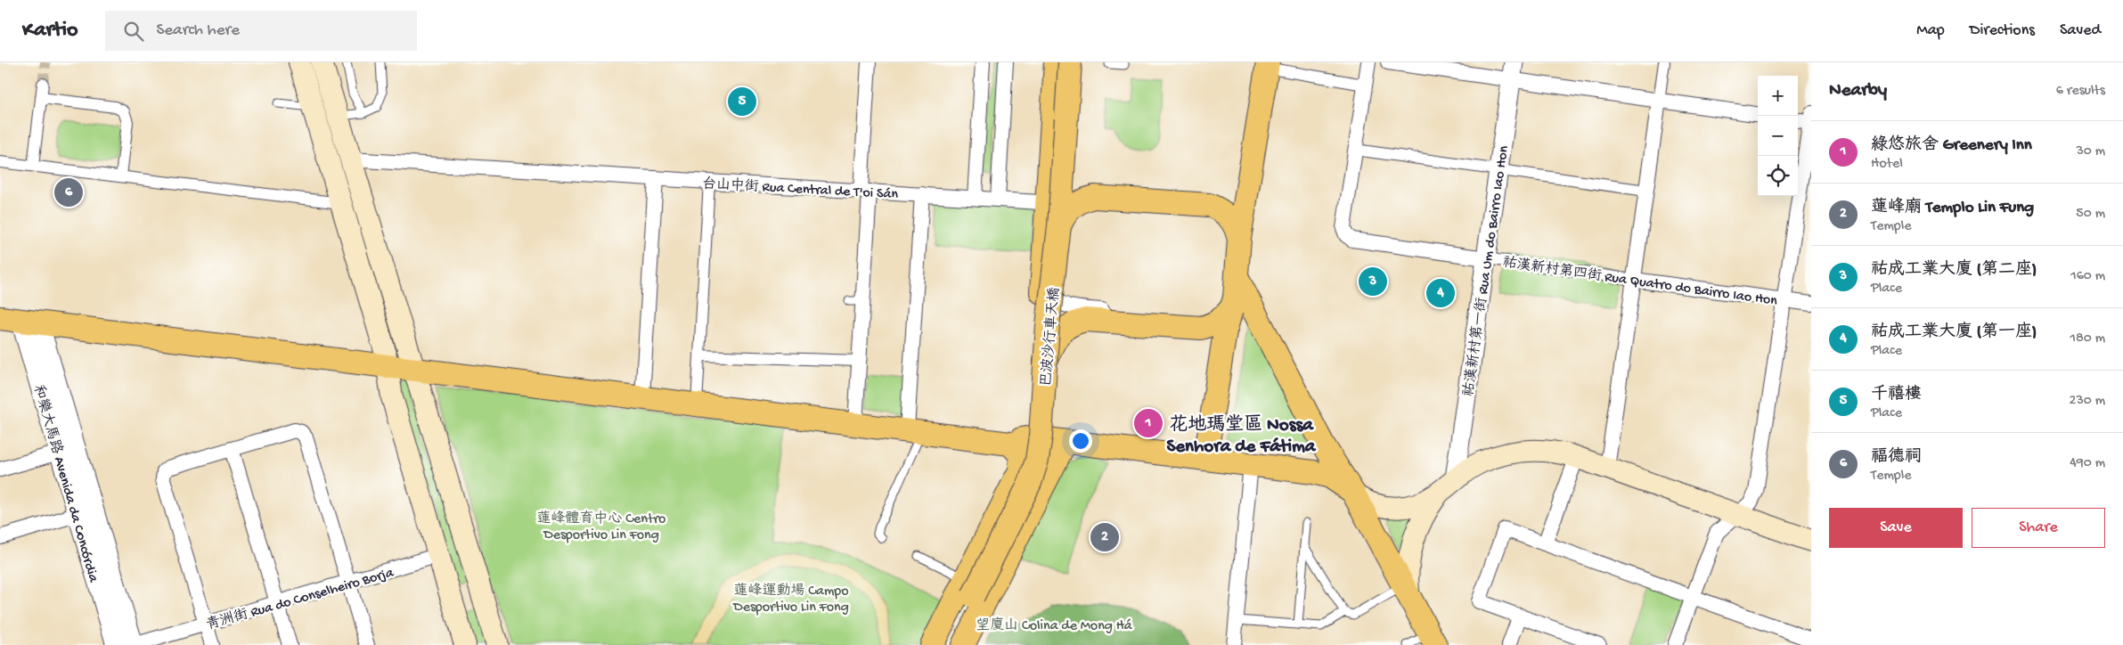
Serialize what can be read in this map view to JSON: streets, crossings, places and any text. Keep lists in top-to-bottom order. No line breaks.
{"streets":{"main road":["巴波沙行車天橋"],"street":["台山中街 Rua Central de T'oi Sán","祐漢新村第一街 Rua Um do Bairro Iao Hon","祐漢新村第四街 Rua Quatro do Bairro Iao Hon","和樂大馬路 Avenida da Concórdia","青洲街 Rua do Conselheiro Borja"]},"crossings":[["祐漢新村第一街 Rua Um do Bairro Iao Hon","祐漢新村第四街 Rua Quatro do Bairro Iao Hon"],["和樂大馬路 Avenida da Concórdia","青洲街 Rua do Conselheiro Borja"]],"districts":["花地瑪堂區 Nossa Senhora de Fátima"],"parks":["蓮峰體育中心 Centro Desportivo Lin Fong","蓮峰運動場 Campo Desportivo Lin Fong","望廈山 Colina de Mong Há"],"page":{"header":"Kartio","search":"Search here","nav":["Map","Directions","Saved"],"heading":["Nearby","6 results"],"map_buttons":["+","−"],"pins":["5","6","3","4","1","2"],"list":[{"mark":"1","name":"綠悠旅舍 Greenery Inn","note":"Hotel","value":"30 m"},{"mark":"2","name":"蓮峰廟 Templo Lin Fung","note":"Temple","value":"50 m"},{"mark":"3","name":"祐成工業大廈 (第二座)","note":"Place","value":"160 m"},{"mark":"4","name":"祐成工業大廈 (第一座)","note":"Place","value":"180 m"},{"mark":"5","name":"千禧樓","note":"Place","value":"230 m"},{"mark":"6","name":"福德祠","note":"Temple","value":"490 m"}],"buttons":["Save","Share"]}}
